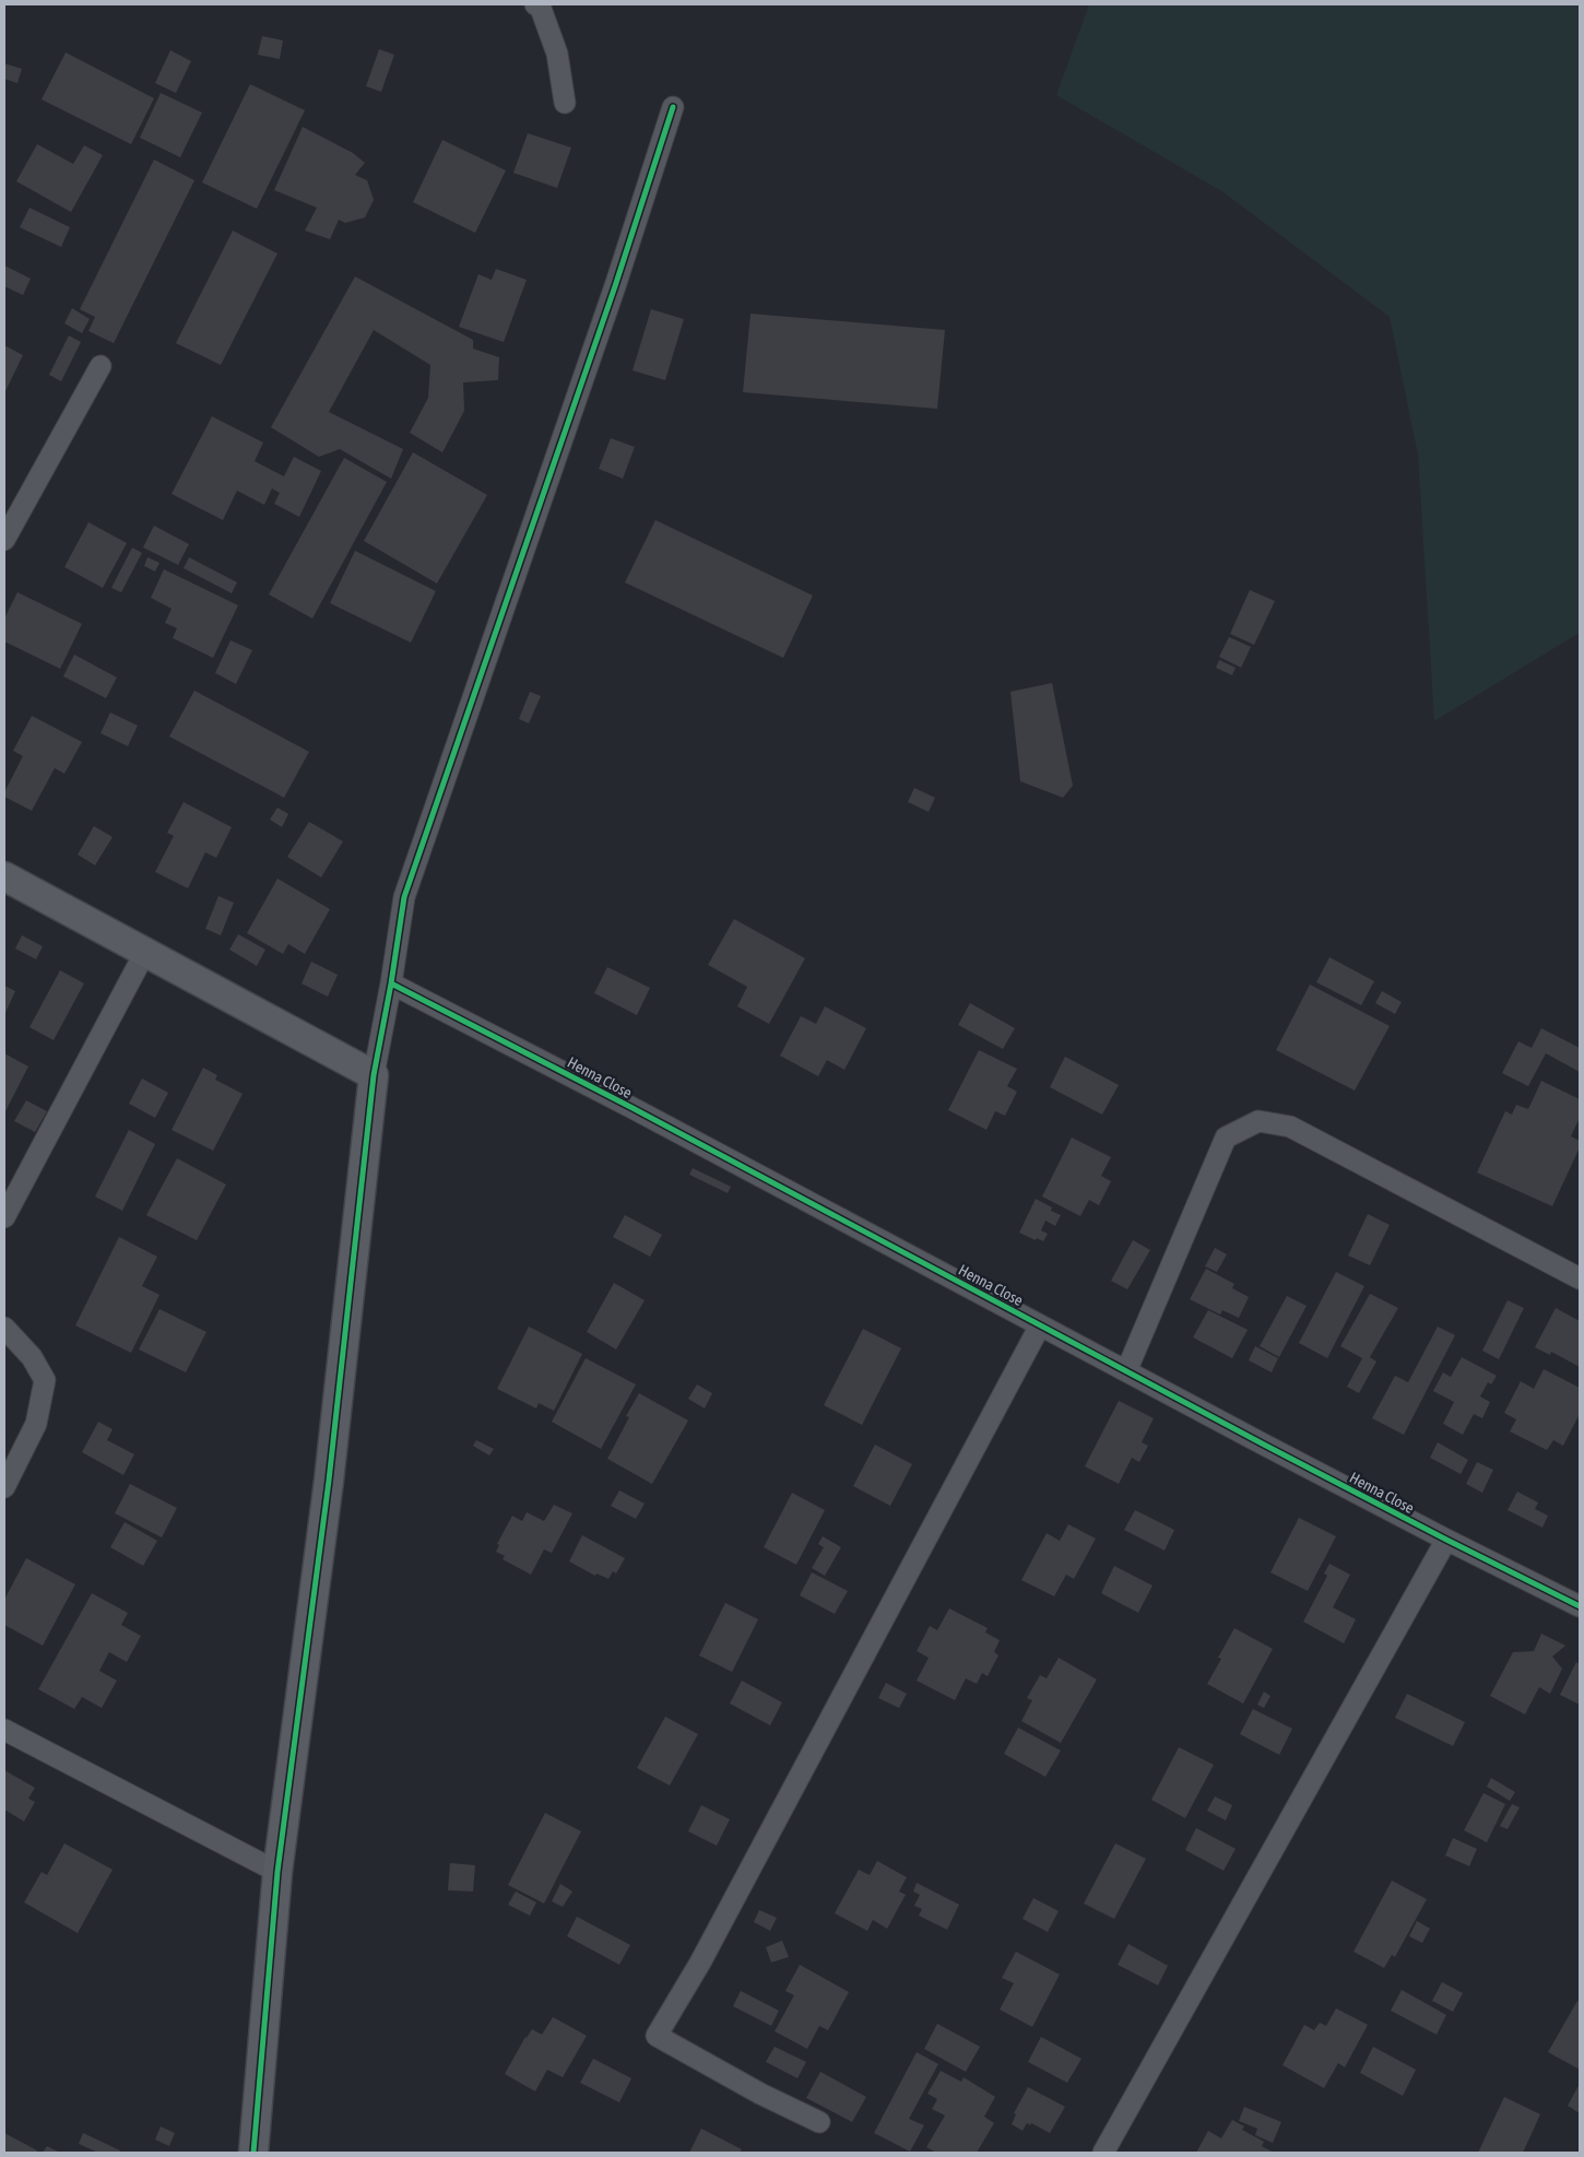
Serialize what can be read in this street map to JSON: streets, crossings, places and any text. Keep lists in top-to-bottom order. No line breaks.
{"streets":{"street":["Henna Close"]}}
